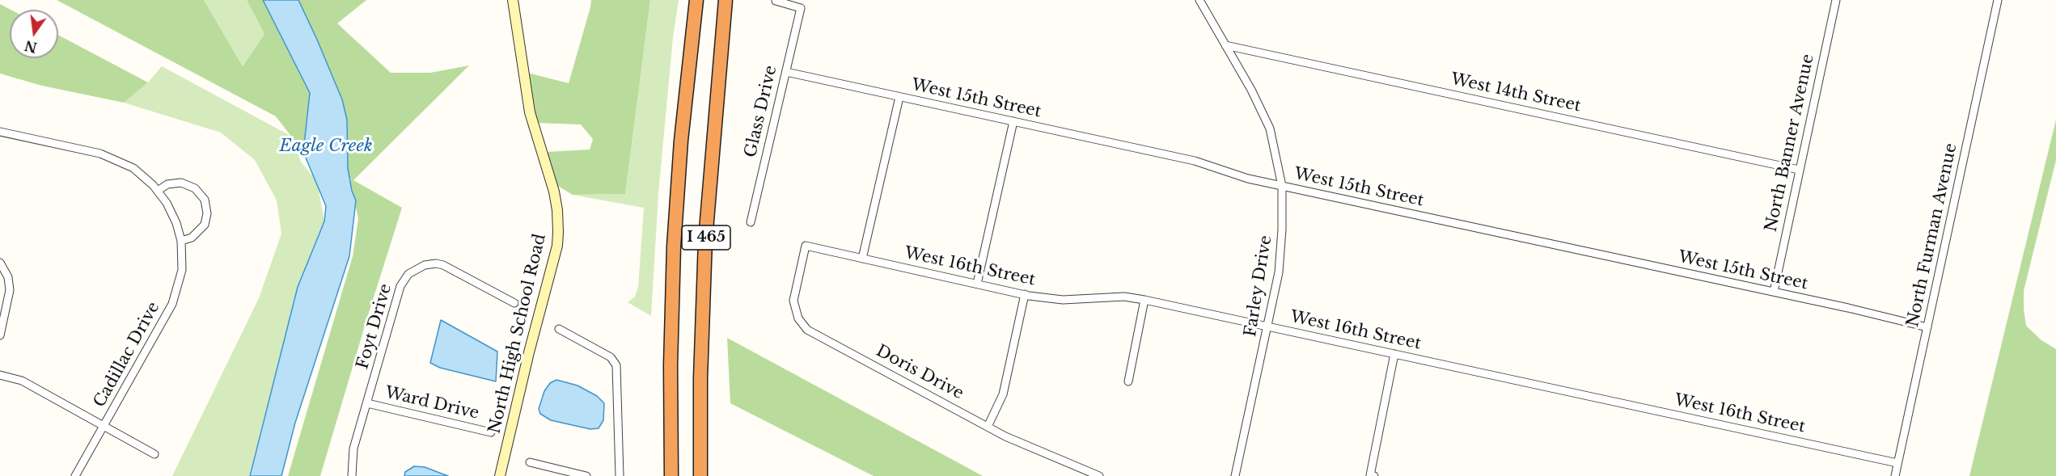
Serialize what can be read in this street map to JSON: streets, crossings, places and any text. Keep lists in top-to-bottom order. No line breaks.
{"streets":{"highway":["I 465"],"street":["West 14th Street","West 15th Street","Glass Drive","North Banner Avenue","North Furman Avenue","West 16th Street","Farley Drive","Foyt Drive","North High School Road","Cadillac Drive","Doris Drive","Ward Drive"]},"crossings":[["West 14th Street","North Banner Avenue"],["West 14th Street","Farley Drive"],["West 15th Street","Glass Drive"],["West 15th Street","North Banner Avenue"],["West 15th Street","North Furman Avenue"],["West 15th Street","Farley Drive"],["North Furman Avenue","West 16th Street"],["West 16th Street","Farley Drive"],["West 16th Street","Doris Drive"],["Foyt Drive","Ward Drive"]],"water":["Eagle Creek"],"north":"bottom"}
